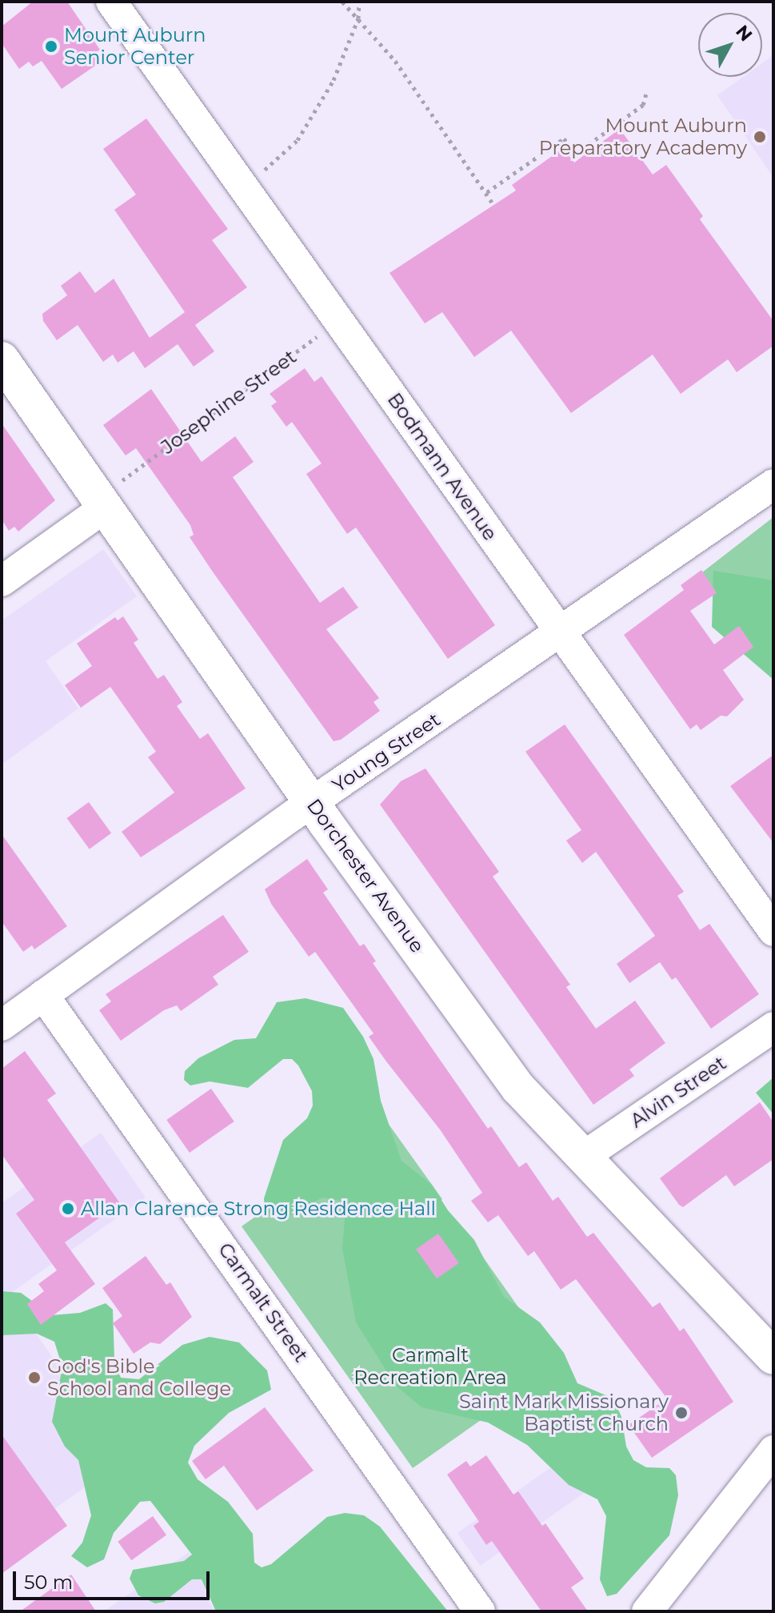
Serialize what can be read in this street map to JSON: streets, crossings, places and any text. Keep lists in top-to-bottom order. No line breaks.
{"streets":{"street":["Bodmann Avenue","Young Street","Dorchester Avenue","Alvin Street","Carmalt Street"],"path":["Josephine Street"]},"crossings":[["Josephine Street","Bodmann Avenue"],["Josephine Street","Dorchester Avenue"],["Bodmann Avenue","Young Street"],["Young Street","Dorchester Avenue"],["Young Street","Carmalt Street"],["Dorchester Avenue","Alvin Street"]],"parks":["Carmalt Recreation Area"],"places":["Mount Auburn Senior Center","Mount Auburn Preparatory Academy","Allan Clarence Strong Residence Hall","God's Bible School and College","Saint Mark Missionary Baptist Church"],"scale_bar":"50 m","north":"top right"}
